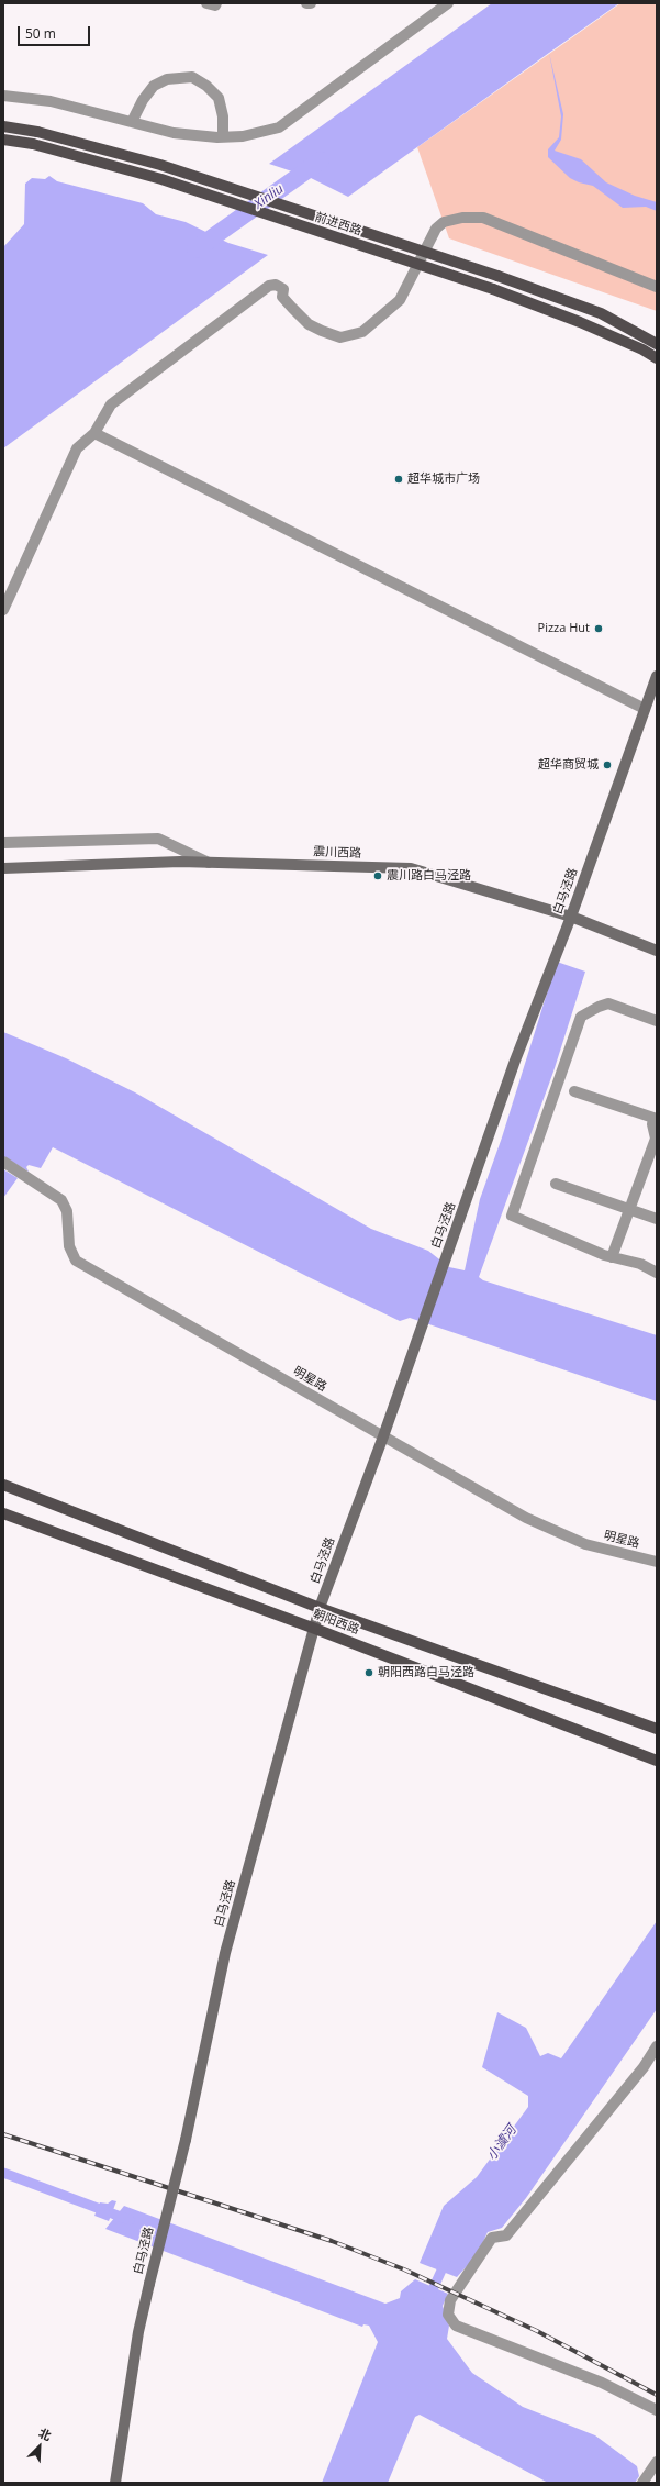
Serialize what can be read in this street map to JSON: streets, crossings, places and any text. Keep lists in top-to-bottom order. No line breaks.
{"streets":{"main road":["前进西路","震川西路","白马泾路","朝阳西路"],"street":["明星路"]},"crossings":[["震川西路","白马泾路"],["白马泾路","明星路"],["白马泾路","朝阳西路"]],"water":["Xinliu","小澞河"],"places":["超华城市广场","Pizza Hut","超华商贸城","震川路白马泾路","朝阳西路白马泾路"],"scale_bar":"50 m","north":"top right"}
